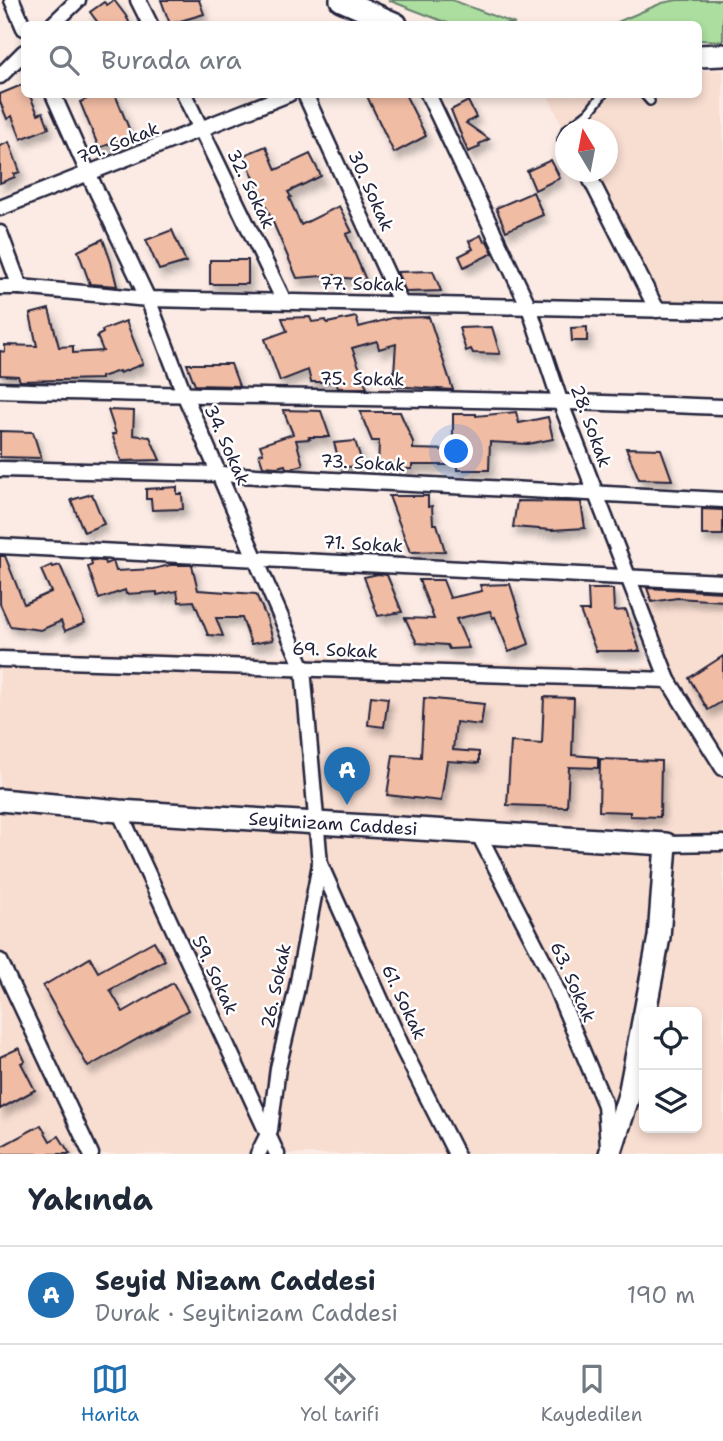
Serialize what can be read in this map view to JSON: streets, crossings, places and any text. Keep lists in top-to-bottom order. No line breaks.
{"streets":{"street":["79. Sokak","32. Sokak","30. Sokak","77. Sokak","75. Sokak","28. Sokak","34. Sokak","73. Sokak","71. Sokak","69. Sokak","Seyitnizam Caddesi","59. Sokak","63. Sokak","26. Sokak","61. Sokak"]},"crossings":[["79. Sokak","32. Sokak"],["79. Sokak","34. Sokak"],["32. Sokak","77. Sokak"],["30. Sokak","77. Sokak"],["77. Sokak","28. Sokak"],["77. Sokak","34. Sokak"],["75. Sokak","28. Sokak"],["75. Sokak","34. Sokak"],["28. Sokak","73. Sokak"],["28. Sokak","71. Sokak"],["28. Sokak","69. Sokak"],["34. Sokak","73. Sokak"],["34. Sokak","71. Sokak"],["34. Sokak","69. Sokak"],["34. Sokak","Seyitnizam Caddesi"],["34. Sokak","26. Sokak"],["Seyitnizam Caddesi","59. Sokak"],["Seyitnizam Caddesi","63. Sokak"],["Seyitnizam Caddesi","26. Sokak"],["59. Sokak","26. Sokak"],["26. Sokak","61. Sokak"]],"north":"top","page":{"search":"Burada ara","pins":"A","heading":"Yakında","list":[{"mark":"A","name":"Seyid Nizam Caddesi","note":"Durak · Seyitnizam Caddesi","value":"190 m"}],"nav":["Harita","Yol tarifi","Kaydedilen"]}}
